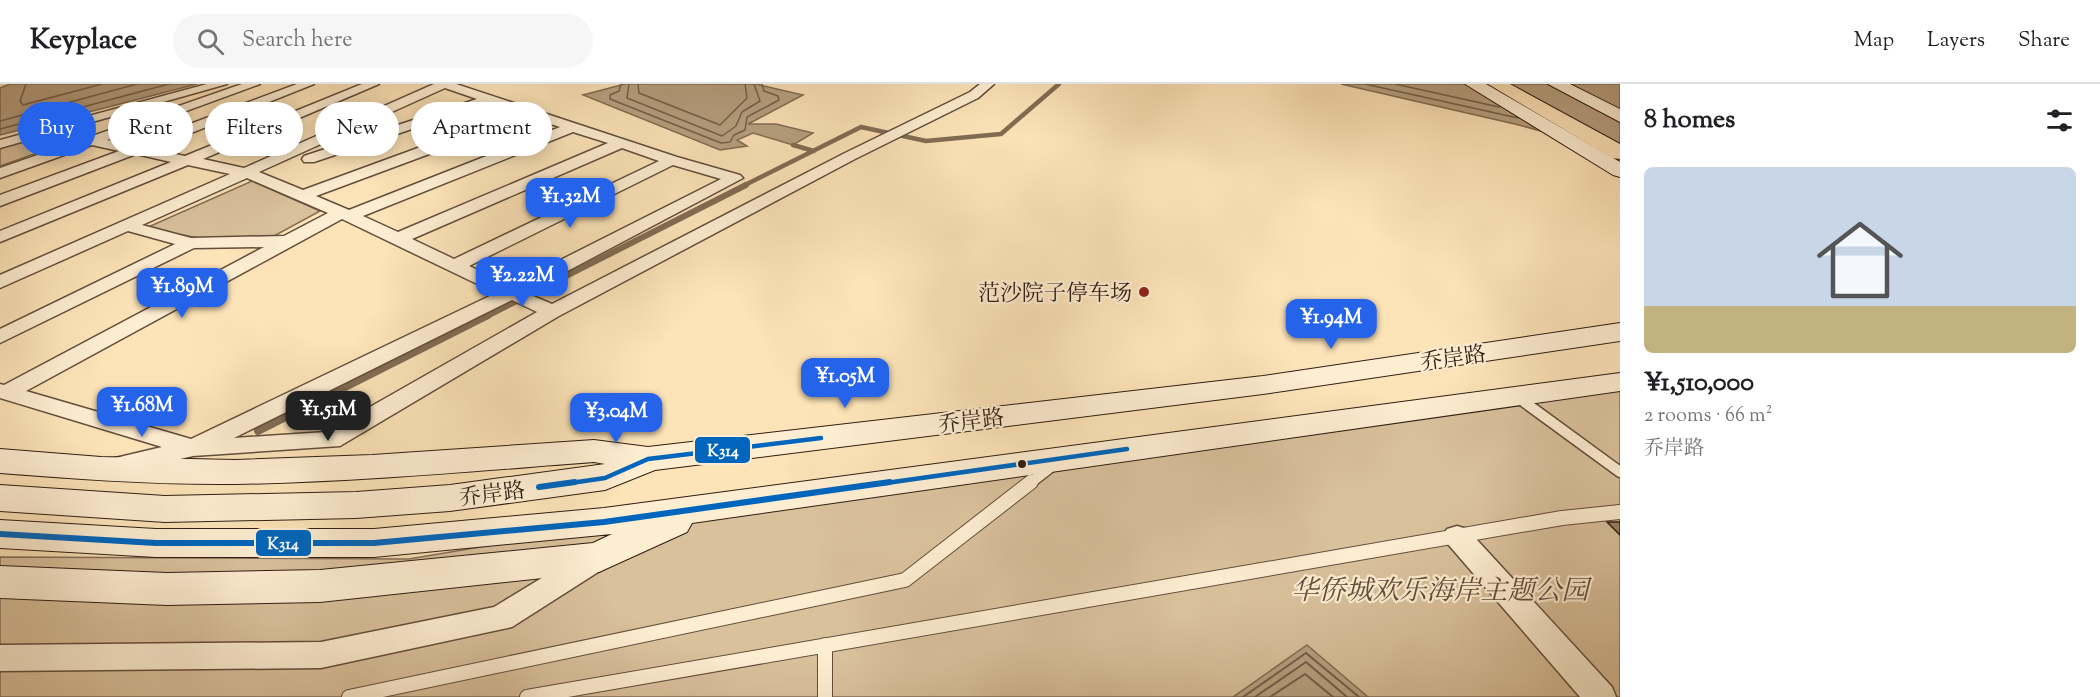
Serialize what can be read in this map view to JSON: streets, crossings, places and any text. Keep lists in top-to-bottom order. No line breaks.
{"streets":{"street":["乔岸路"]},"parks":["华侨城欢乐海岸主题公园"],"places":["范沙院子停车场"],"lines":["transit line K314"],"page":{"header":"Keyplace","search":"Search here","nav":["Map","Layers","Share"],"heading":"8 homes","chip":["Buy","Rent","Filters","New","Apartment"],"list":[{"name":"¥1,510,000","note":"2 rooms · 66 m² · 乔岸路"}],"price":["¥1.32M","¥2.22M","¥1.89M","¥1.94M","¥1.05M","¥1.68M","¥1.51M","¥3.04M"]}}
